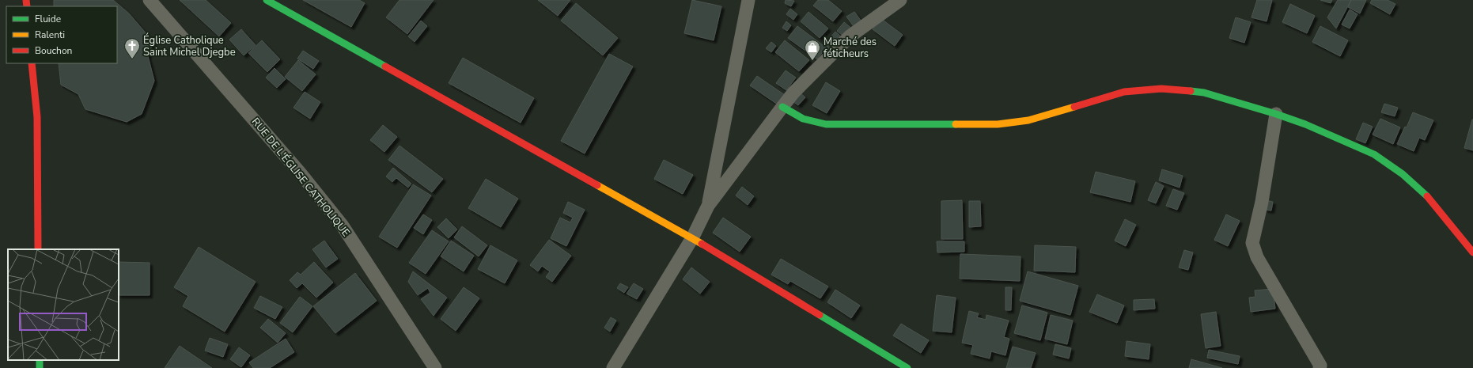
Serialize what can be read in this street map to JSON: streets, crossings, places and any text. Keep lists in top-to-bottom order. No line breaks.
{"streets":{"street":["RUE DE L'ÉGLISE CATHOLIQUE"]},"places":{"church":["Église Catholique Saint Michel Djegbe"],"shop":["Marché des féticheurs"]},"legend":["Fluide","Ralenti","Bouchon"]}
